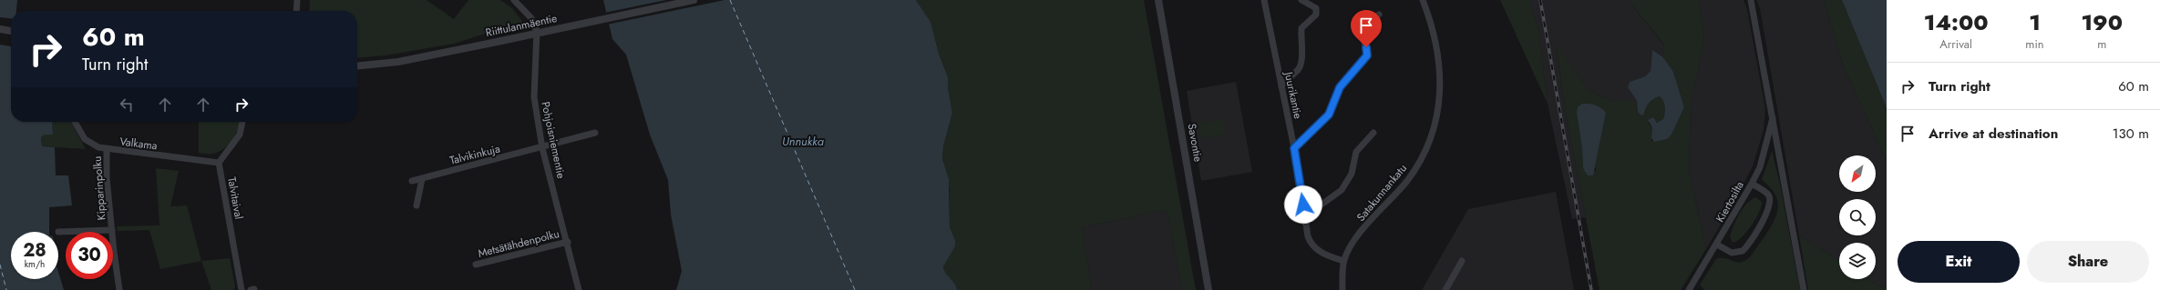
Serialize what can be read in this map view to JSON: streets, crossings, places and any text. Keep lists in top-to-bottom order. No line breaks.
{"streets":{"street":["Riittulanmäentie","Juurikantie","Pohjoisniementie","Savontie","Valkama","Talvikinkuja","Kipparinpolku","Satakunnankatu","Talvitaival","Kiertosilta","Metsätähdenpolku"]},"crossings":[["Juurikantie","Satakunnankatu"],["Pohjoisniementie","Talvikinkuja"],["Pohjoisniementie","Metsätähdenpolku"],["Valkama","Kipparinpolku"],["Valkama","Talvitaival"]],"water":["Unnukka"],"north":"bottom left","page":{"eta":["14:00","Arrival","1","min","190","m"],"turn":["60 m","Turn right"],"list":[{"name":"Turn right","value":"60 m"},{"name":"Arrive at destination","value":"130 m"}],"speed":"28 km/h","limit":"30","buttons":["Exit","Share"]}}
